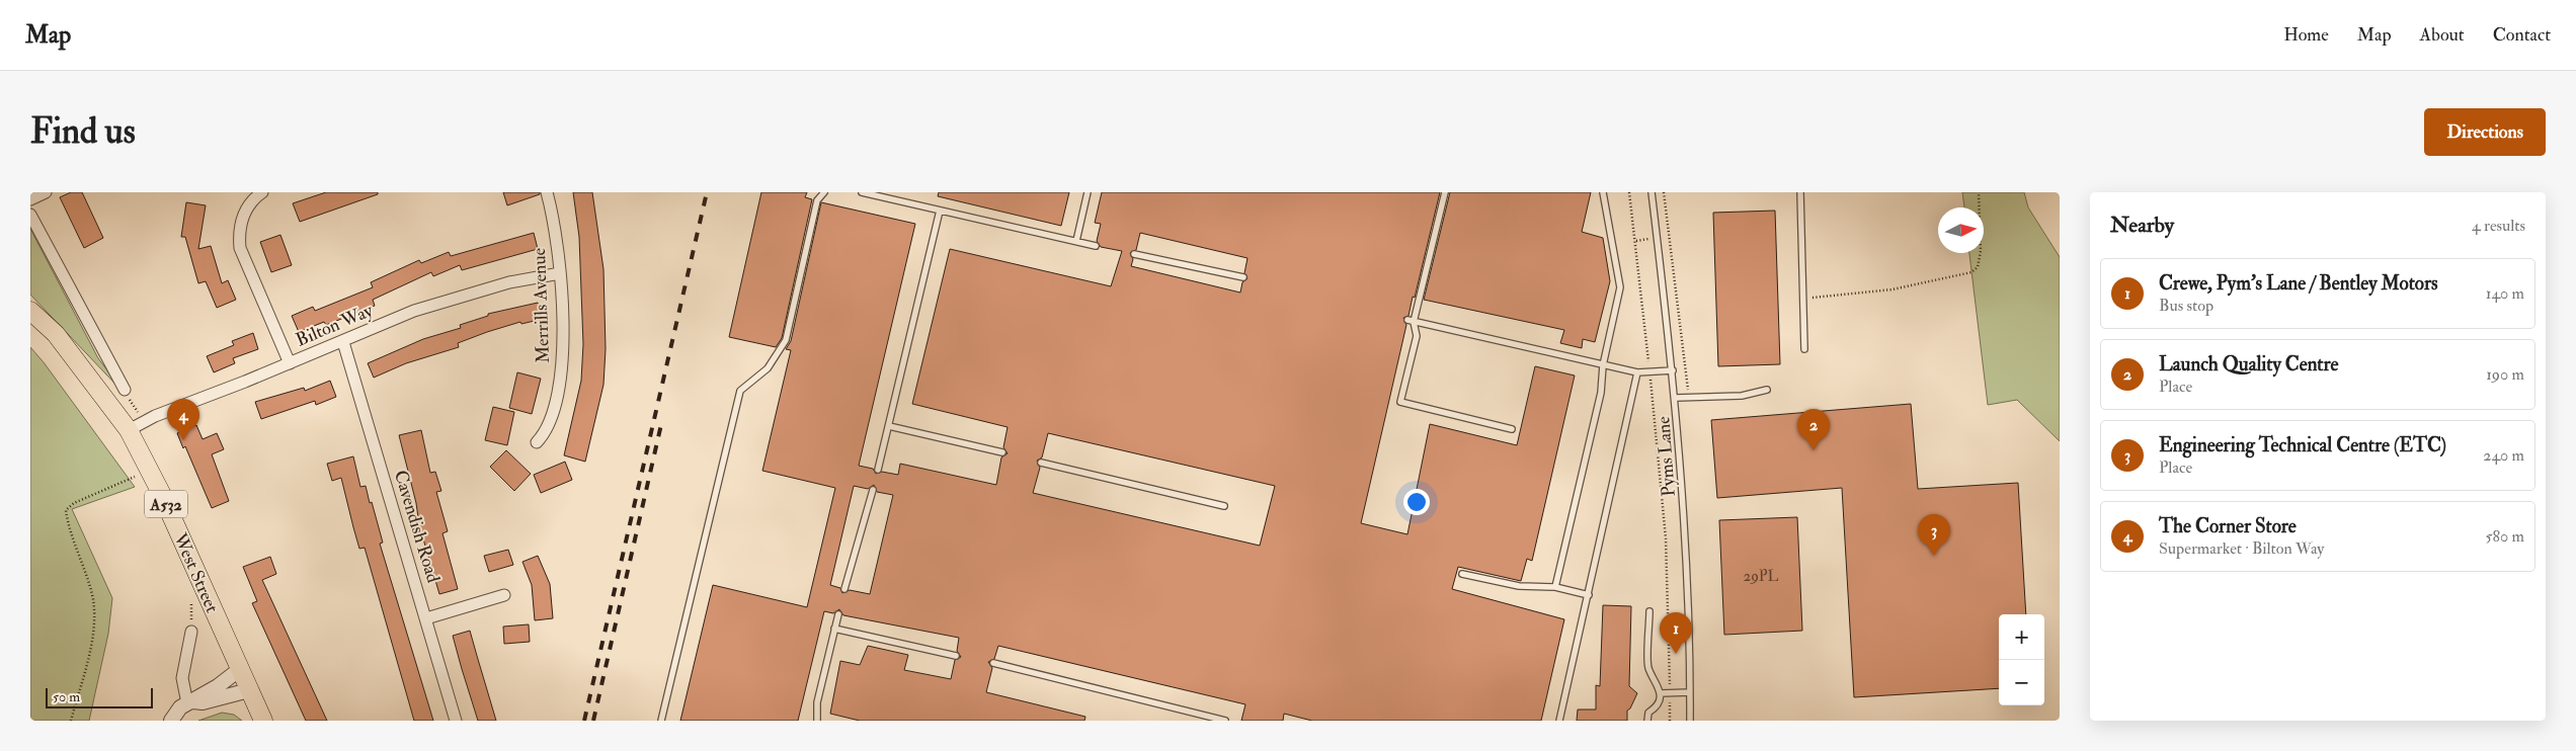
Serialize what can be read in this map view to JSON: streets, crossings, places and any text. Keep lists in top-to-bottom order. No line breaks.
{"streets":{"main road":["A532","West Street"],"street":["Merrills Avenue","Bilton Way","Cavendish Road"],"lane":["Pyms Lane"]},"crossings":[["Merrills Avenue","Bilton Way"],["Bilton Way","Cavendish Road"],["Bilton Way","West Street"]],"house_numbers":["29PL"],"scale_bar":"50 m","north":"right","page":{"header":"Map","nav":["Home","Map","About","Contact"],"buttons":"Directions","title":"Find us","heading":["Nearby","4 results"],"list":[{"mark":"1","name":"Crewe, Pym's Lane / Bentley Motors","note":"Bus stop","value":"140 m"},{"mark":"2","name":"Launch Quality Centre","note":"Place","value":"190 m"},{"mark":"3","name":"Engineering Technical Centre (ETC)","note":"Place","value":"240 m"},{"mark":"4","name":"The Corner Store","note":"Supermarket · Bilton Way","value":"580 m"}],"pins":["4","2","3","1"],"map_buttons":["+","−"],"scale":"50 m"}}
